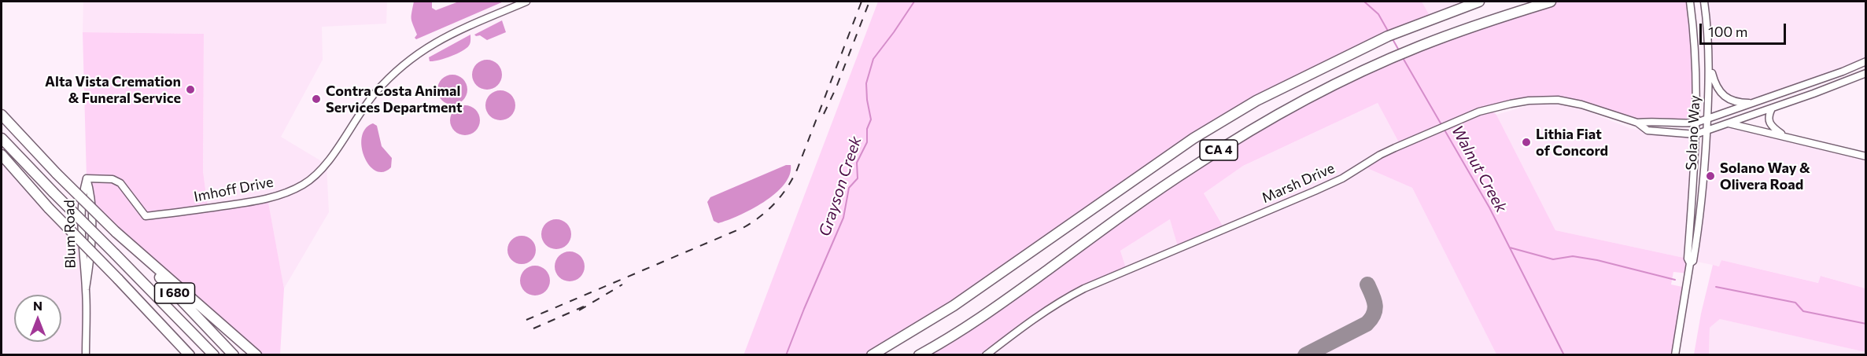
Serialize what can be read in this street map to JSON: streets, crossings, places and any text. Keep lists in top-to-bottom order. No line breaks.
{"streets":{"highway":["CA 4","I 680"],"street":["Solano Way","Marsh Drive","Imhoff Drive","Blum Road"]},"crossings":[["Solano Way","Marsh Drive"],["Imhoff Drive","Blum Road"]],"water":["Walnut Creek","Grayson Creek"],"places":["Alta Vista Cremation & Funeral Service","Contra Costa Animal Services Department","Lithia Fiat of Concord","Solano Way & Olivera Road"],"scale_bar":"100 m","north":"top"}
